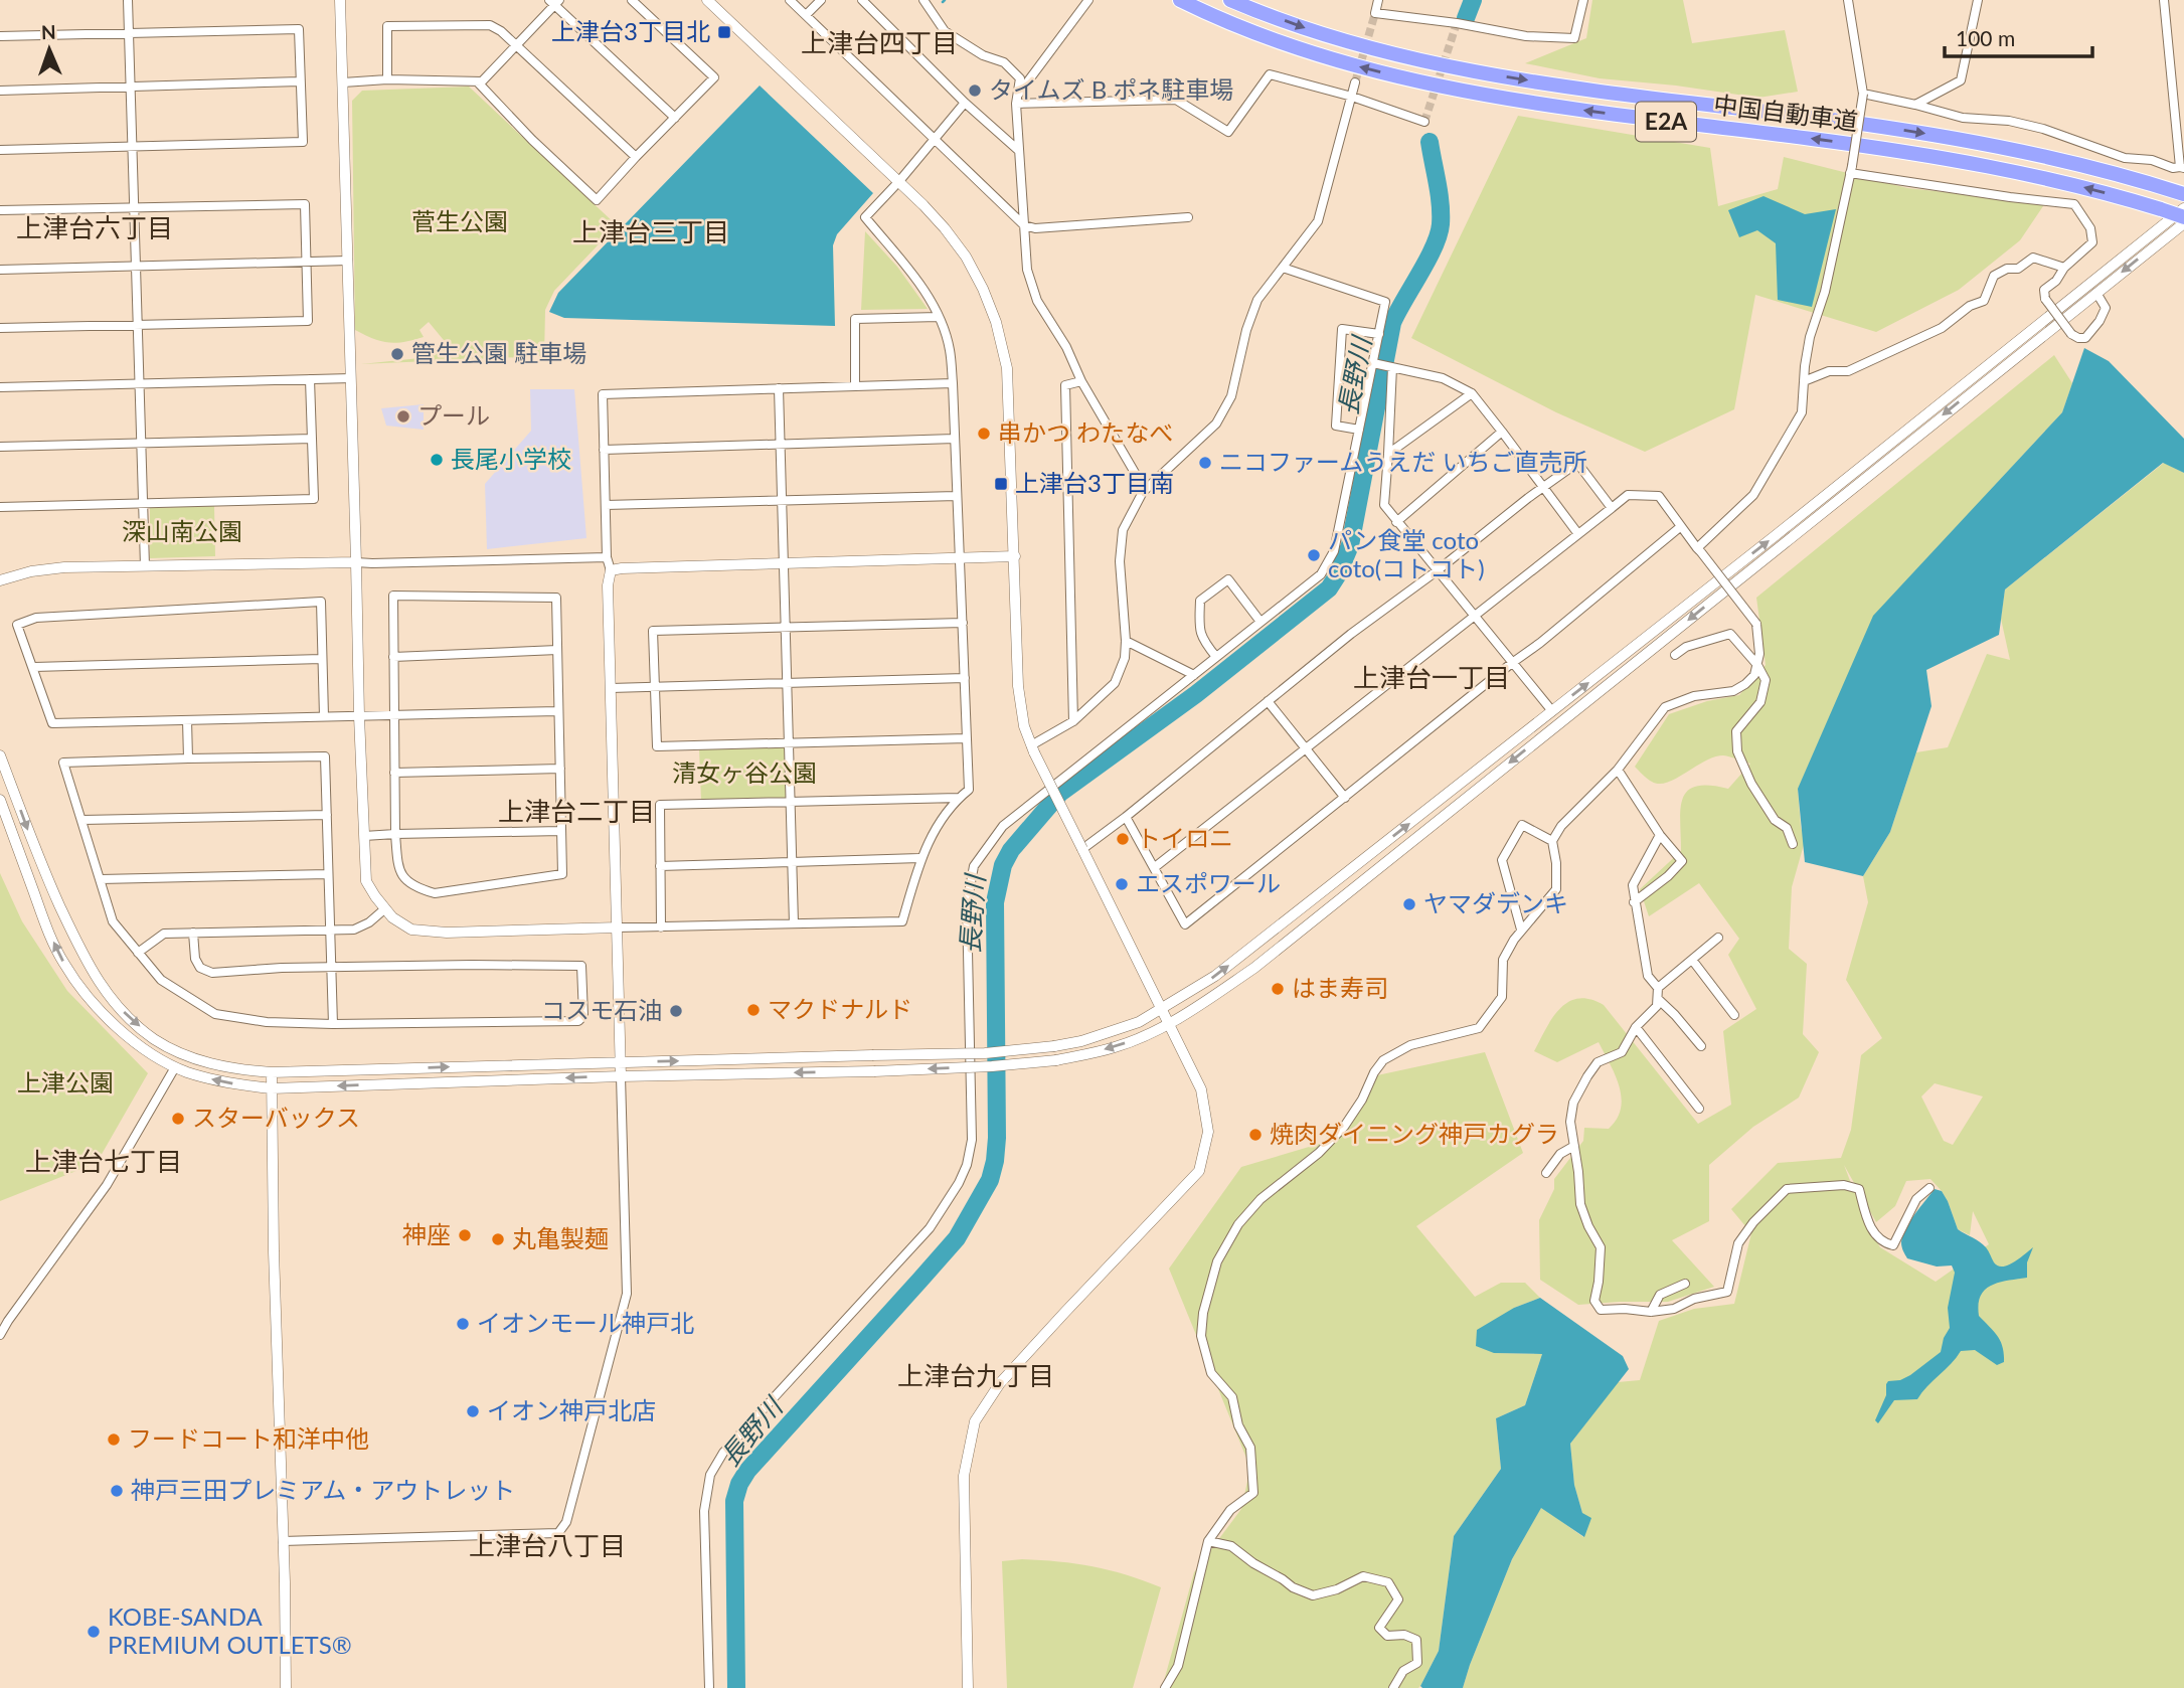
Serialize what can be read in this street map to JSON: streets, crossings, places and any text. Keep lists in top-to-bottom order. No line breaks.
{"streets":{"highway":["中国自動車道","E2A"]},"districts":["上津台四丁目","上津台六丁目","上津台三丁目","上津台一丁目","上津台二丁目","上津台七丁目","上津台九丁目","上津台八丁目"],"water":["長野川"],"parks":["菅生公園","深山南公園","清女ヶ谷公園","上津公園"],"places":{"transit":["上津台3丁目北","上津台3丁目南"],"other":["タイムズ B ポネ駐車場","管生公園 駐車場","プール","串かつ わたなべ","長尾小学校","ニコファームうえだ いちご直売所","パン食堂 coto coto(コトコト)","トイロニ","エスポワール","ヤマダデンキ","はま寿司","マクドナルド","コスモ石油","スターバックス","焼肉ダイニング神戸カグラ","神座","丸亀製麺","イオンモール神戸北","イオン神戸北店","フードコート和洋中他","神戸三田プレミアム・アウトレット","KOBE-SANDA PREMIUM OUTLETS®"]},"scale_bar":"100 m","north":"top"}
